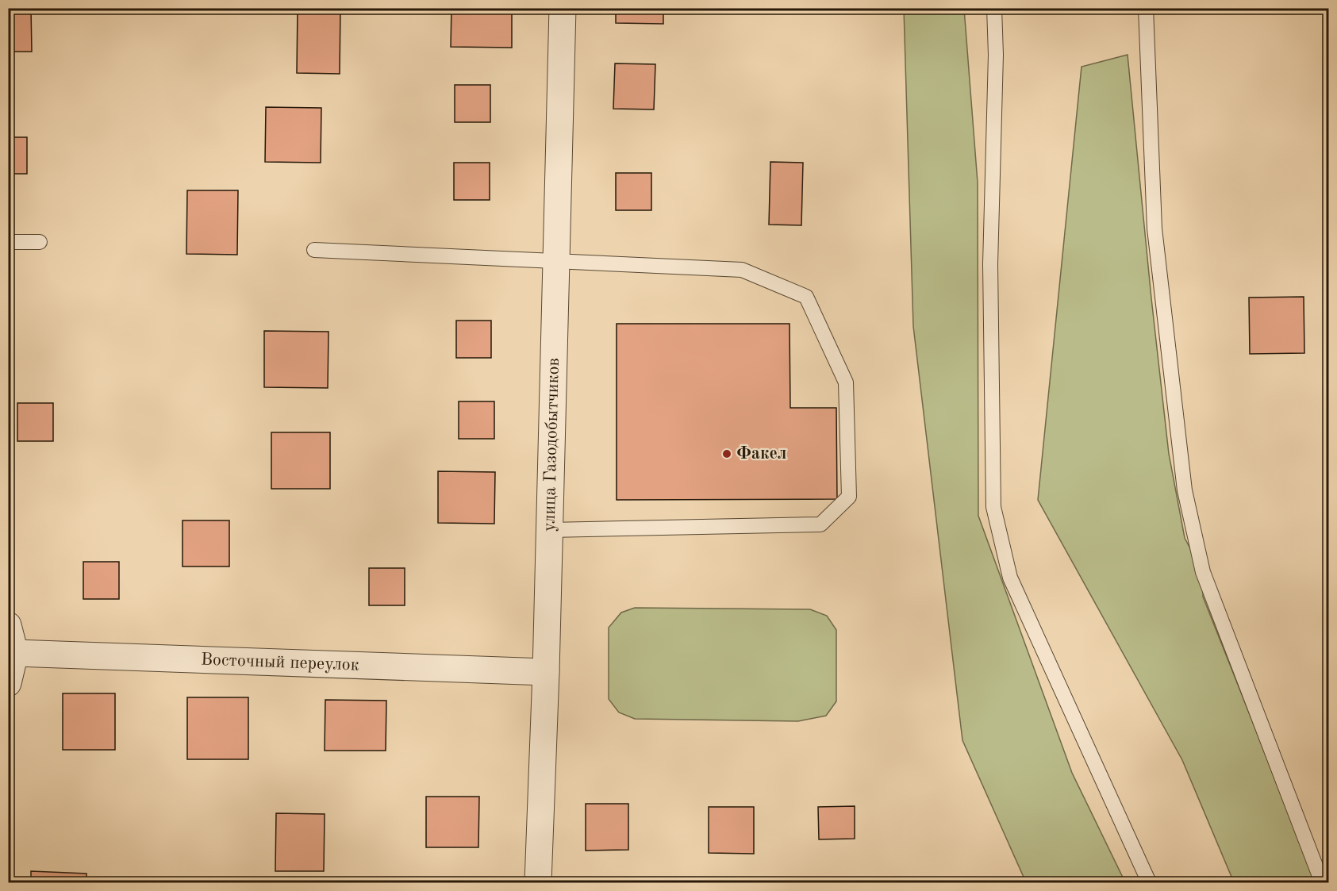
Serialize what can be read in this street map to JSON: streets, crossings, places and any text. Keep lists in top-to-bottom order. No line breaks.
{"streets":{"street":["улица Газодобытчиков","Восточный переулок"]},"crossings":[["улица Газодобытчиков","Восточный переулок"]],"places":["Факел"]}
